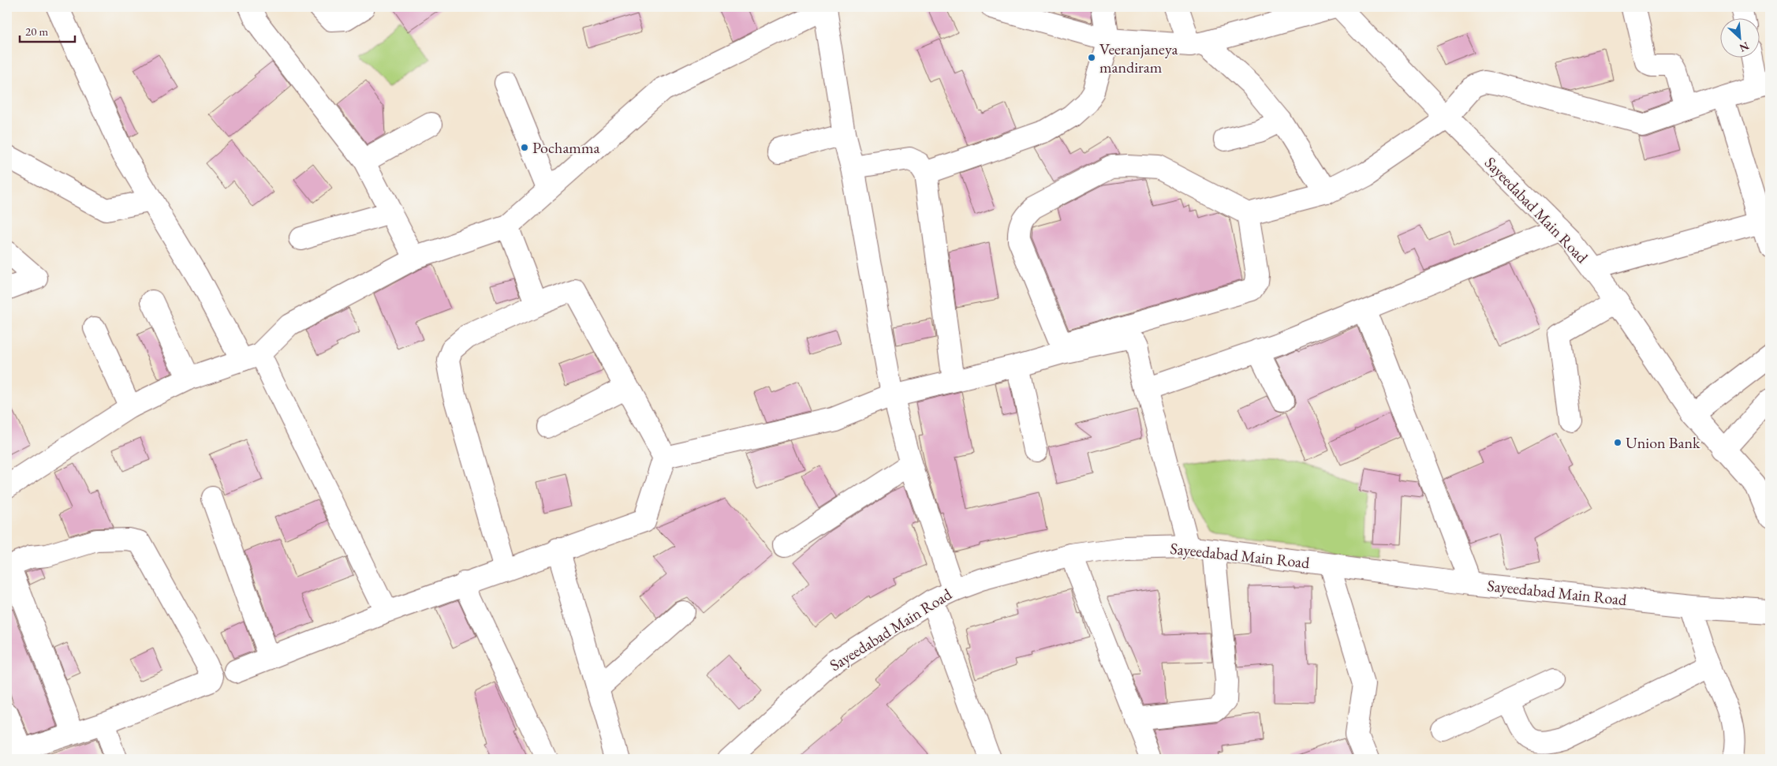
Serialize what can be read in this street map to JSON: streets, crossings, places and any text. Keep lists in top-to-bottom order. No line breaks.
{"streets":{"street":["Sayeedabad Main Road"]},"places":["Veeranjaneya mandiram","Pochamma","Union Bank"],"scale_bar":"20 m","north":"bottom right"}
